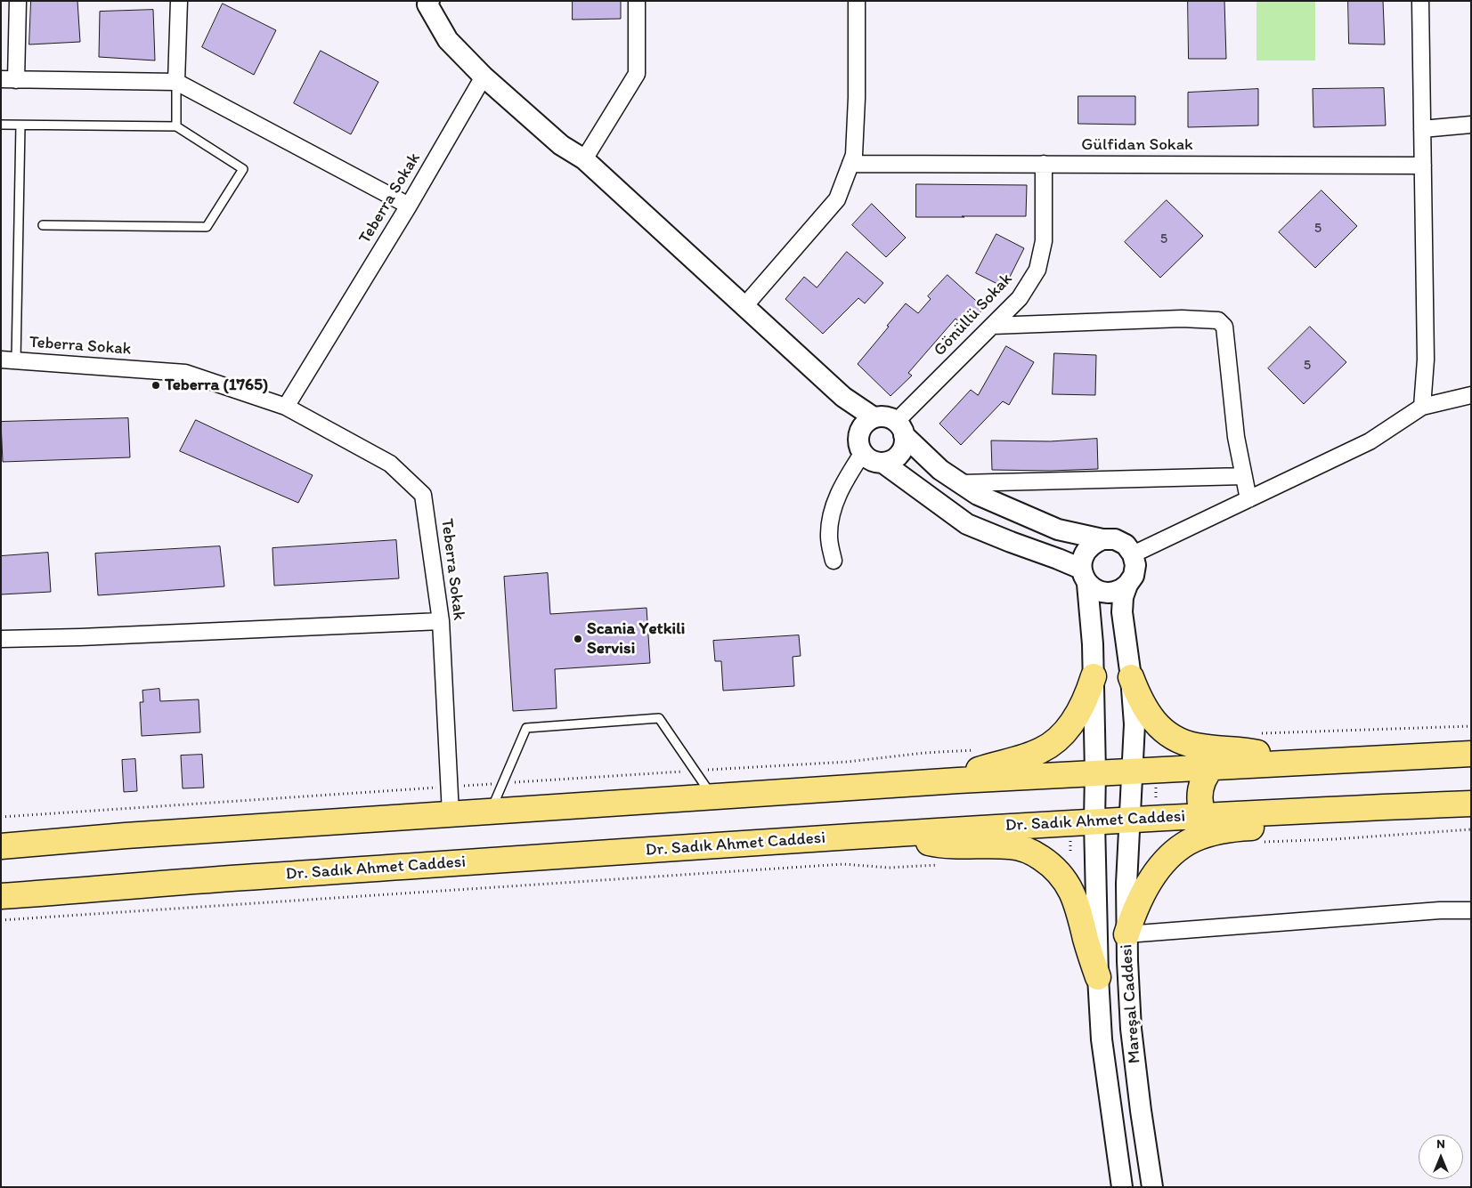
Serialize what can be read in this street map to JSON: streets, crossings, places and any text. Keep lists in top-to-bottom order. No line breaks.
{"streets":{"main road":["Dr. Sadık Ahmet Caddesi"],"street":["Gülfidan Sokak","Teberra Sokak","Gönüllü Sokak","Mareşal Caddesi"]},"crossings":[["Gülfidan Sokak","Gönüllü Sokak"],["Dr. Sadık Ahmet Caddesi","Mareşal Caddesi"]],"places":["Teberra (1765)","Scania Yetkili Servisi"],"house_numbers":["5","5","5"],"north":"top"}
